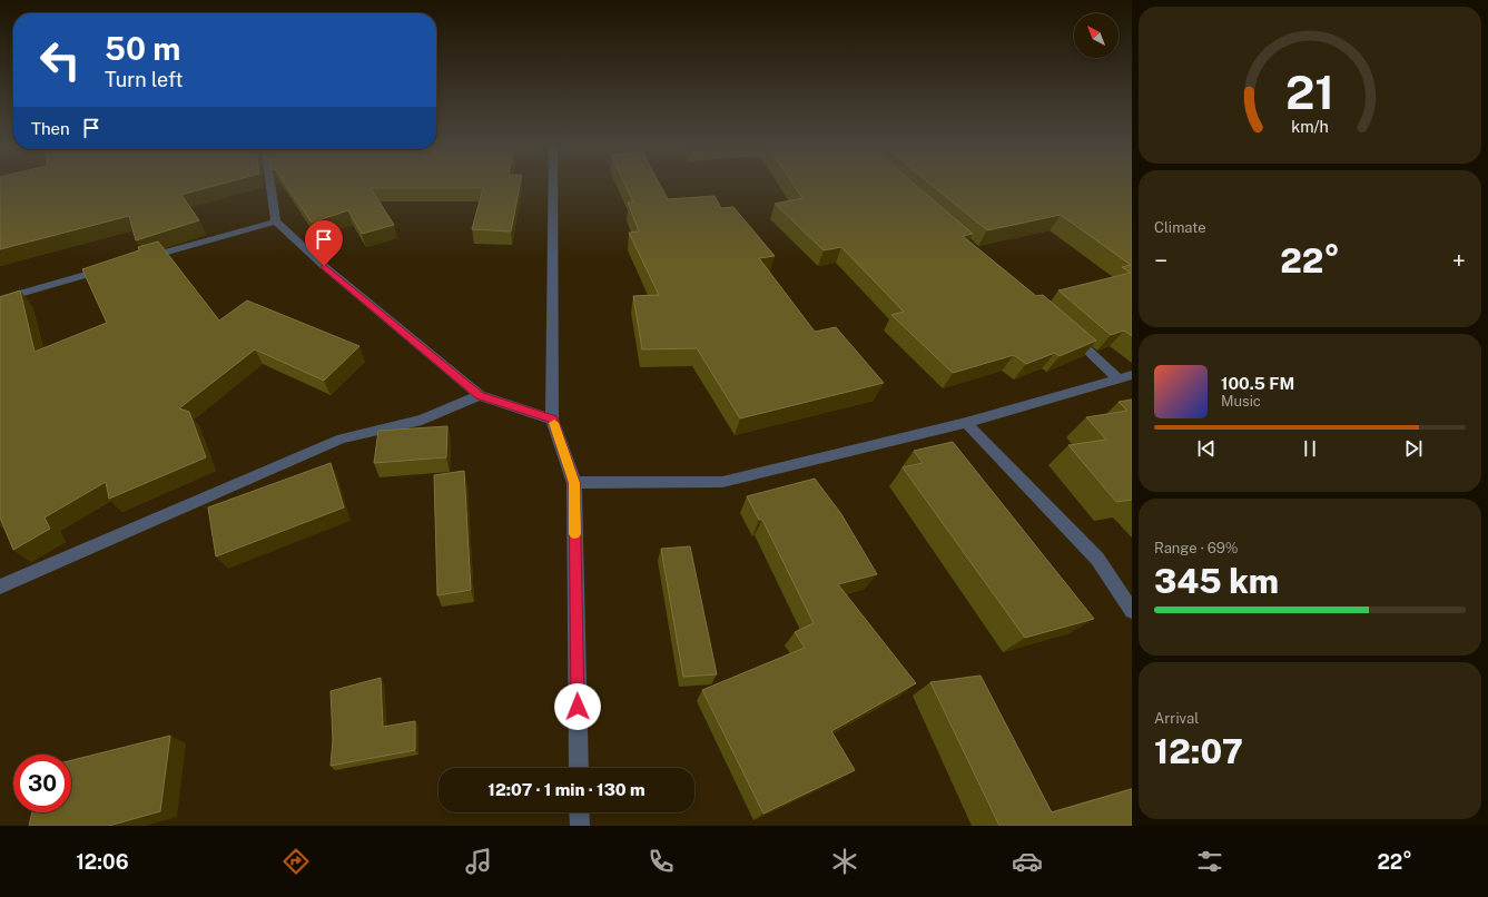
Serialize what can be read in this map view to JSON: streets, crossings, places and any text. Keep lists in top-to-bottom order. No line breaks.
{"north":"top left","page":{"turn":["50 m","Turn left"],"then":"Then","tile":["Climate",["Range · 69%","345 km"],["Arrival","12:07"]],"heat":["−","22°","+"],"song":["100.5 FM","Music"],"limit":"30","trip":"12:07 · 1 min · 130 m","tabs":["12:06","22°"],"gauge":["21","km/h"]}}
